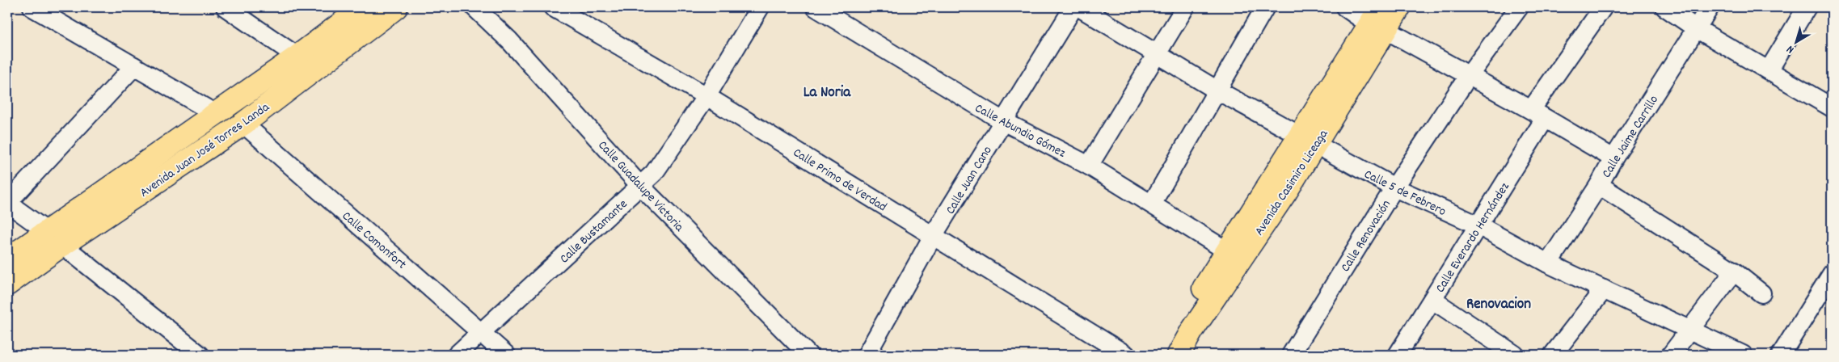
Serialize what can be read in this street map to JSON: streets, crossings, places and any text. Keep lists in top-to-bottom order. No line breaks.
{"streets":{"main road":["Avenida Juan José Torres Landa","Avenida Casimiro Liceaga"],"street":["Calle Abundio Gómez","Calle Jaime Carrillo","Calle Primo de Verdad","Calle Juan Cano","Calle Guadalupe Victoria","Calle 5 de Febrero","Calle Bustamante","Calle Renovación","Calle Everardo Hernández","Calle Comonfort"]},"crossings":[["Calle Abundio Gómez","Calle Juan Cano"],["Calle Abundio Gómez","Avenida Casimiro Liceaga"],["Calle Jaime Carrillo","Calle 5 de Febrero"],["Avenida Juan José Torres Landa","Calle Comonfort"],["Calle Primo de Verdad","Calle Juan Cano"],["Calle Primo de Verdad","Calle Bustamante"],["Avenida Casimiro Liceaga","Calle 5 de Febrero"],["Calle Guadalupe Victoria","Calle Bustamante"],["Calle 5 de Febrero","Calle Renovación"],["Calle 5 de Febrero","Calle Everardo Hernández"],["Calle Bustamante","Calle Comonfort"]],"districts":["La Noria","Renovacion"],"north":"bottom left"}
